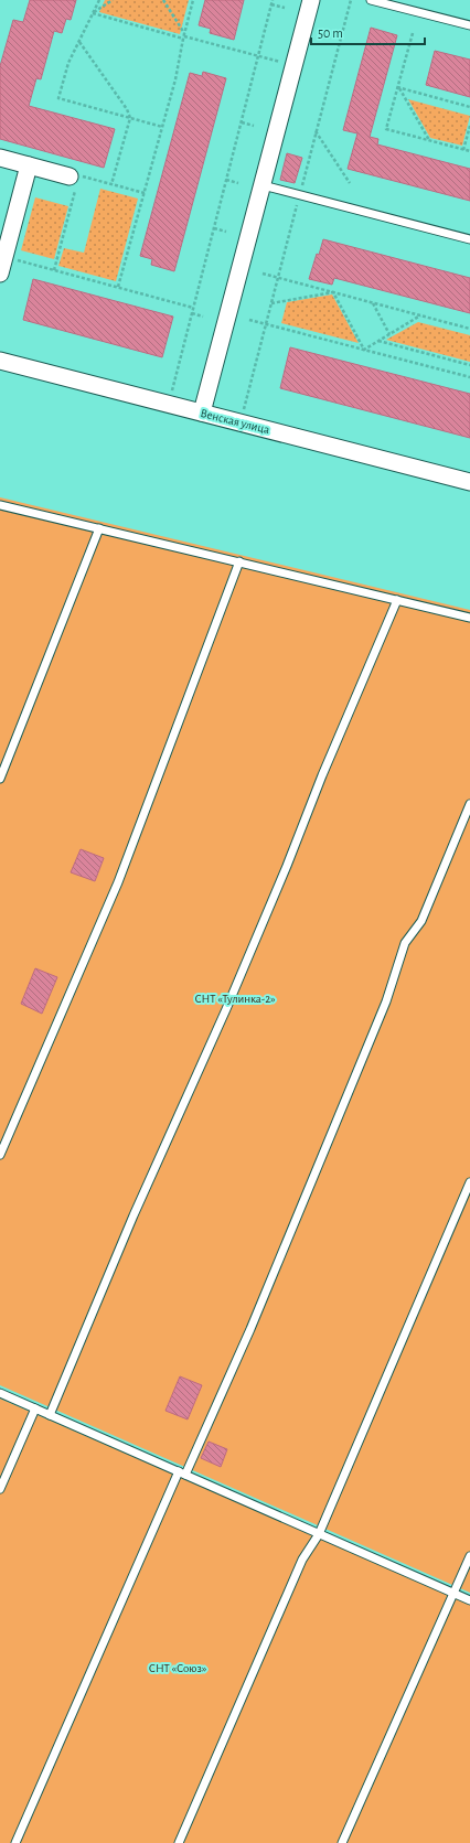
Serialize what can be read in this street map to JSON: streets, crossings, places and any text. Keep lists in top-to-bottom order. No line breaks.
{"streets":{"street":["Венская улица"]},"parks":["СНТ «Тулинка-2»","СНТ «Союз»"],"scale_bar":"50 m"}
